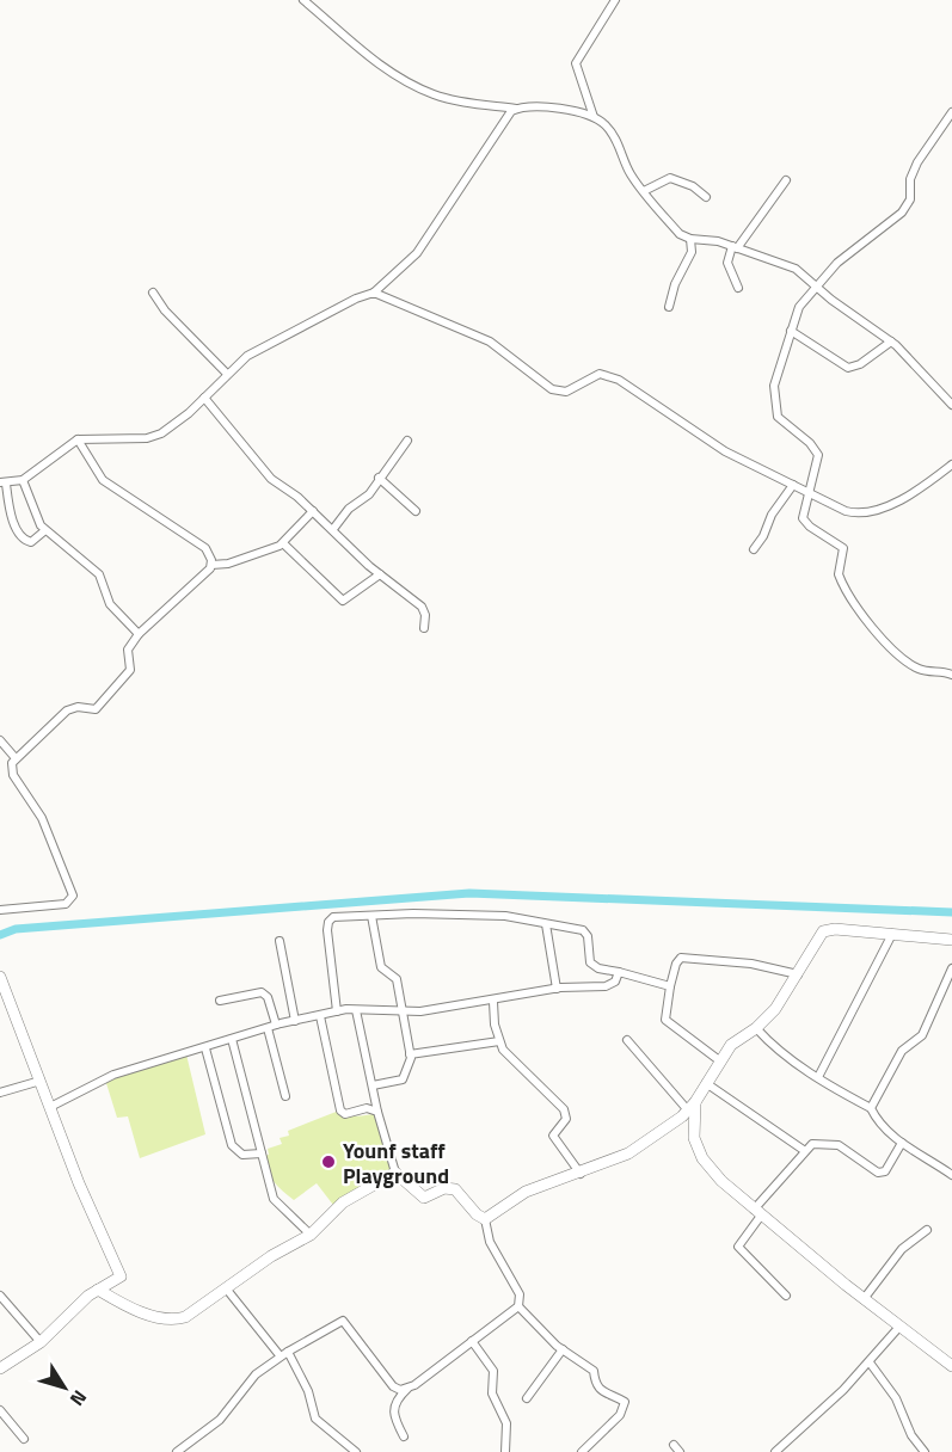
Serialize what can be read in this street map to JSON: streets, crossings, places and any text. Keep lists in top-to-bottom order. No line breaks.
{"places":["Younf staff Playground"],"north":"bottom right"}
